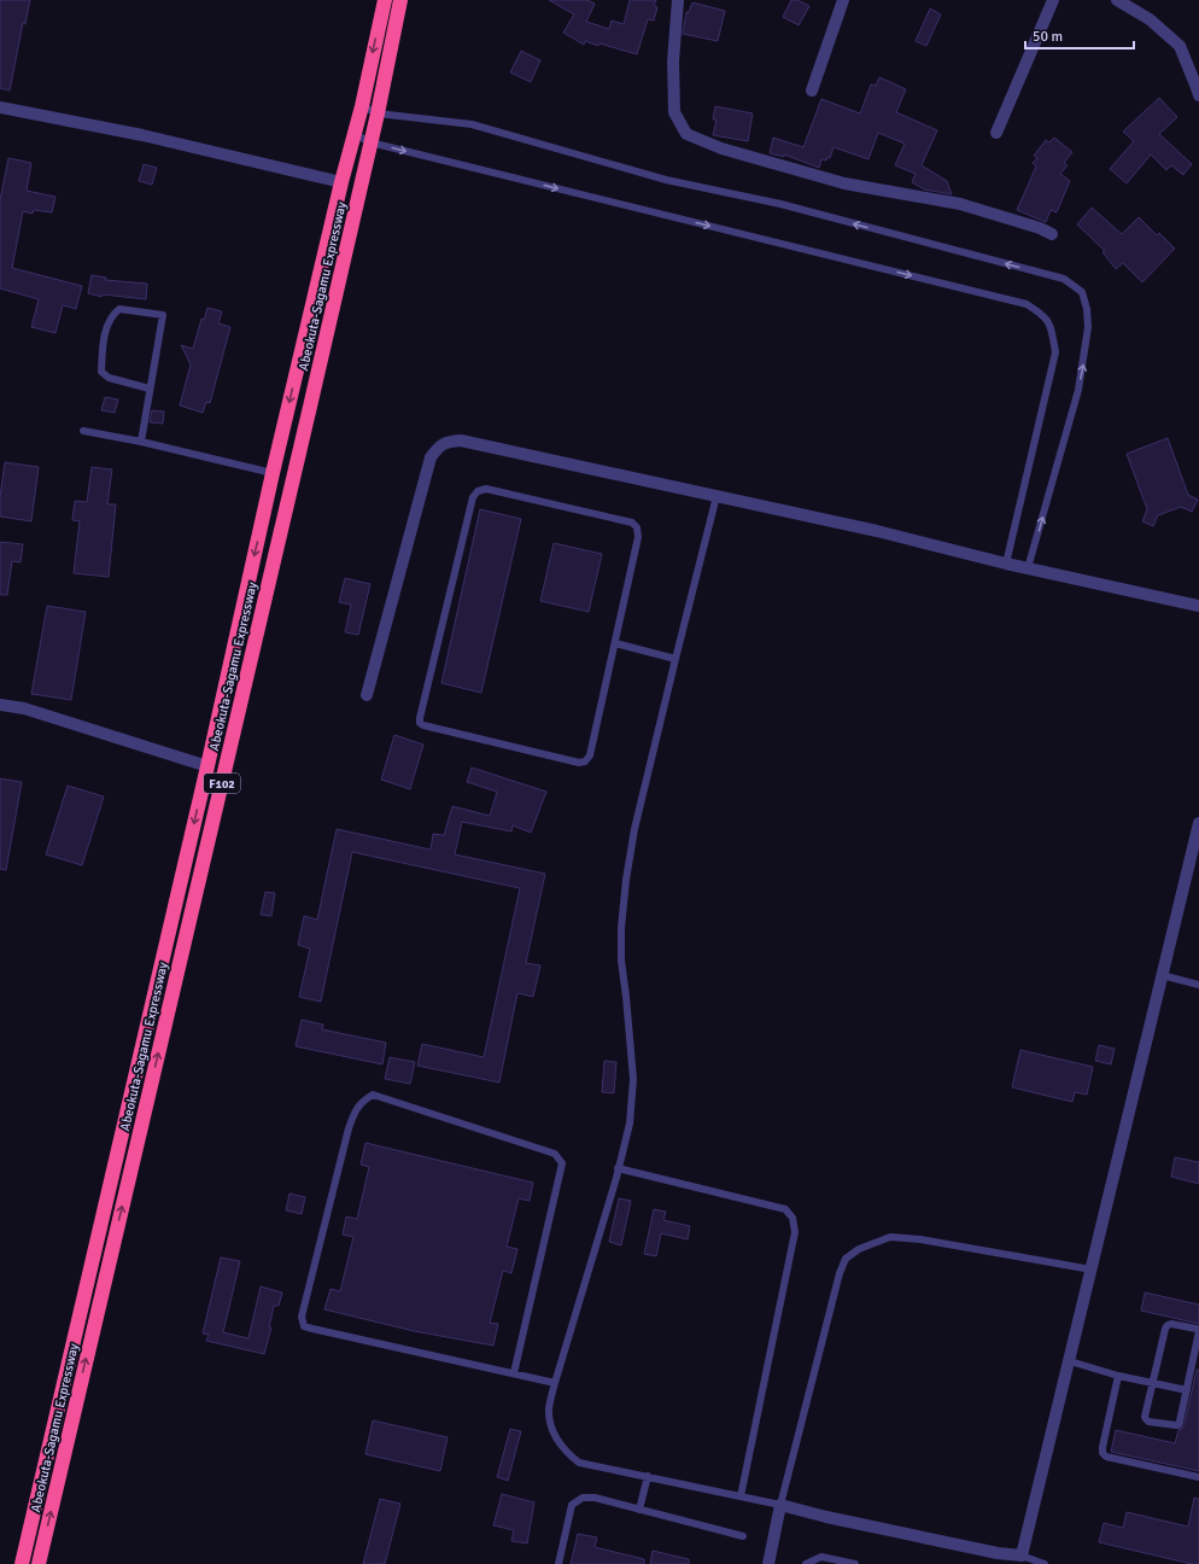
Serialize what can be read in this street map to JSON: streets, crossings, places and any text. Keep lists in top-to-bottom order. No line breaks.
{"streets":{"highway":["Abeokuta-Sagamu Expressway","F102"]},"scale_bar":"50 m"}
